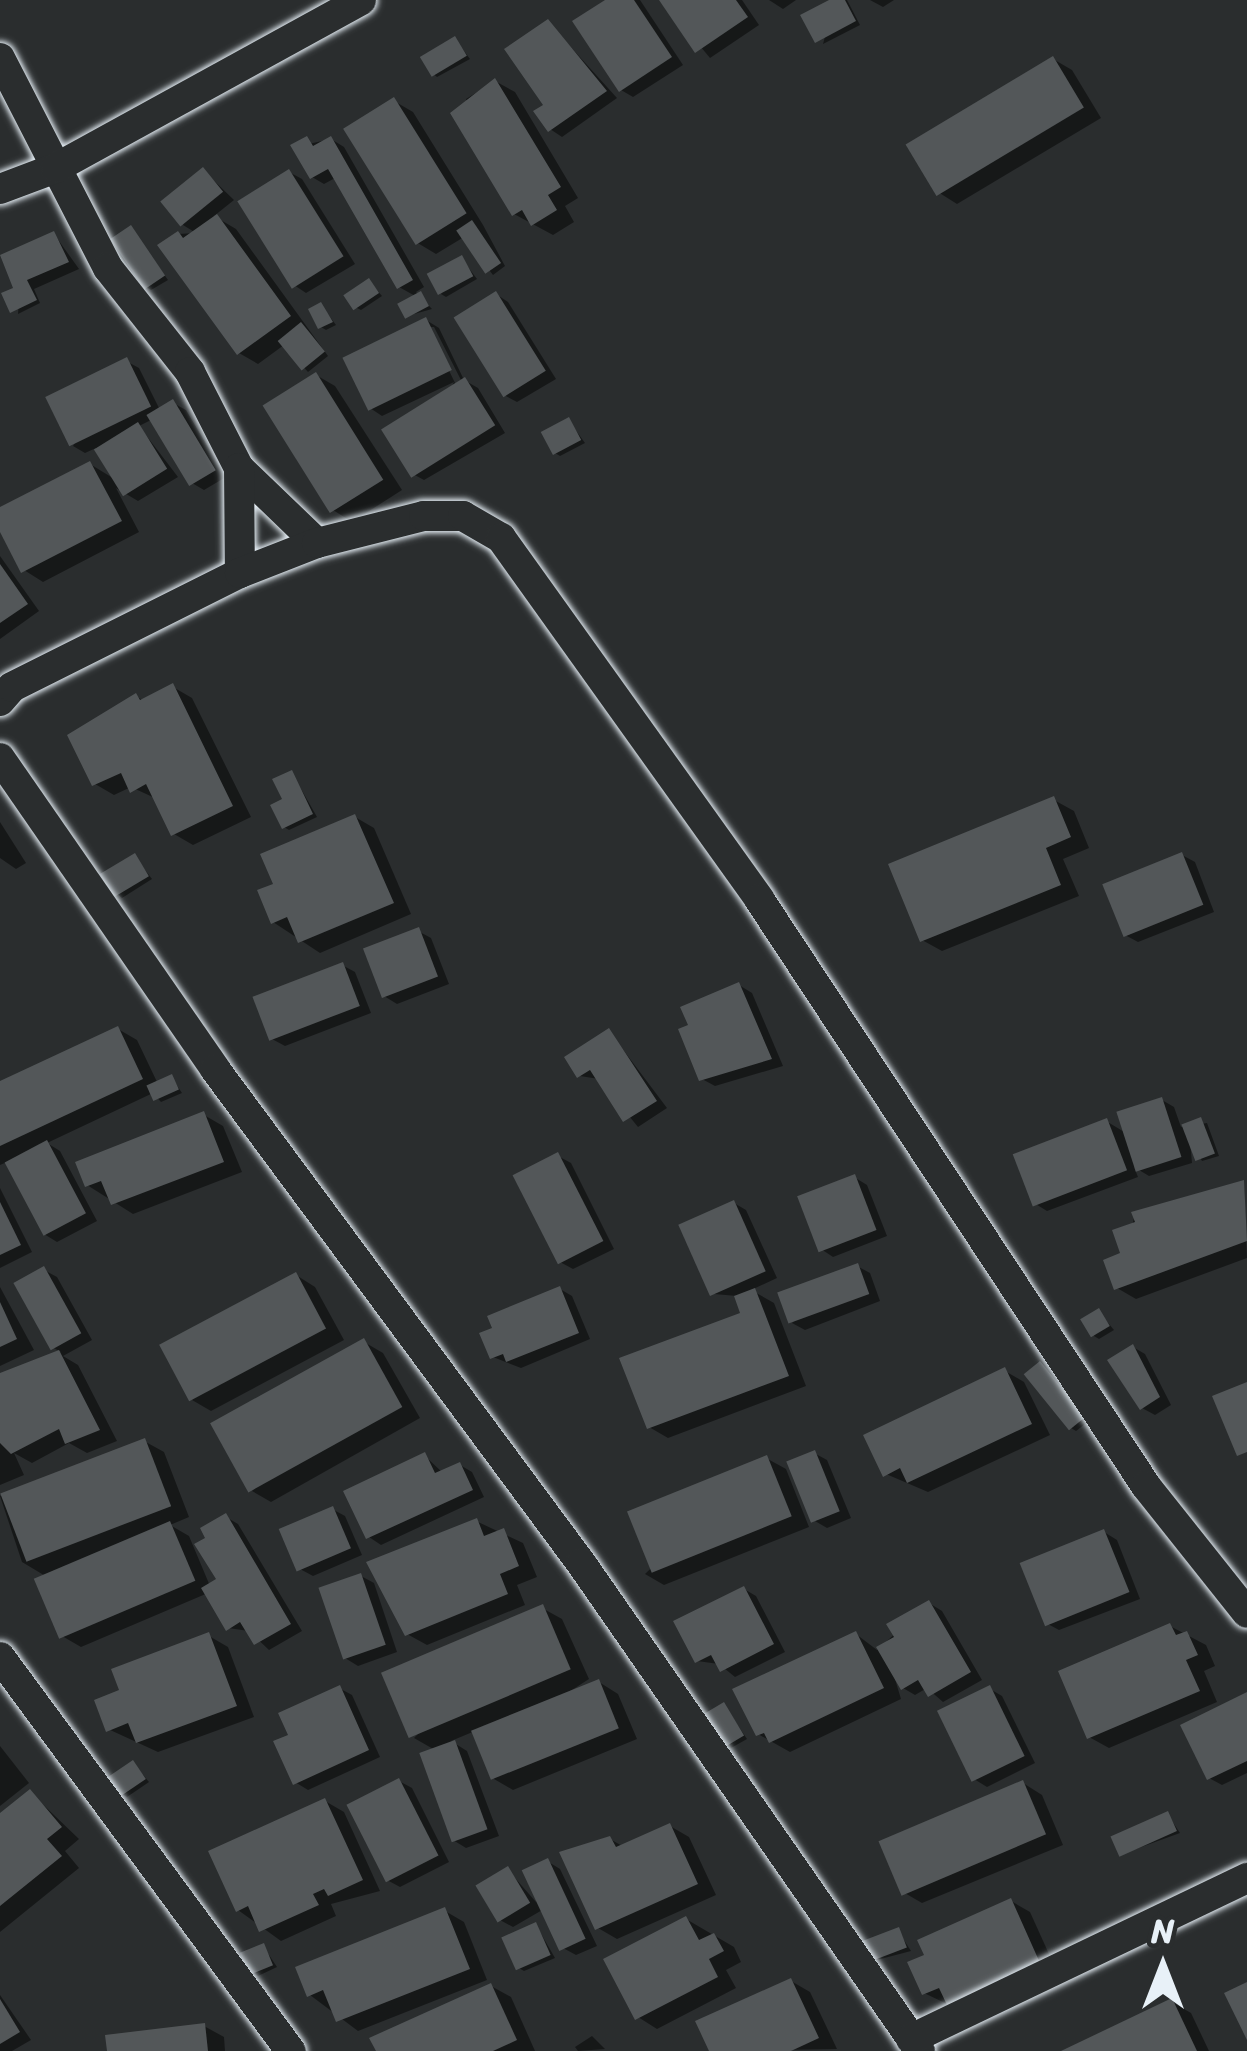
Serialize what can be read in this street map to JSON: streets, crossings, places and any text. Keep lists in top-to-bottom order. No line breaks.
{"north":"top"}
